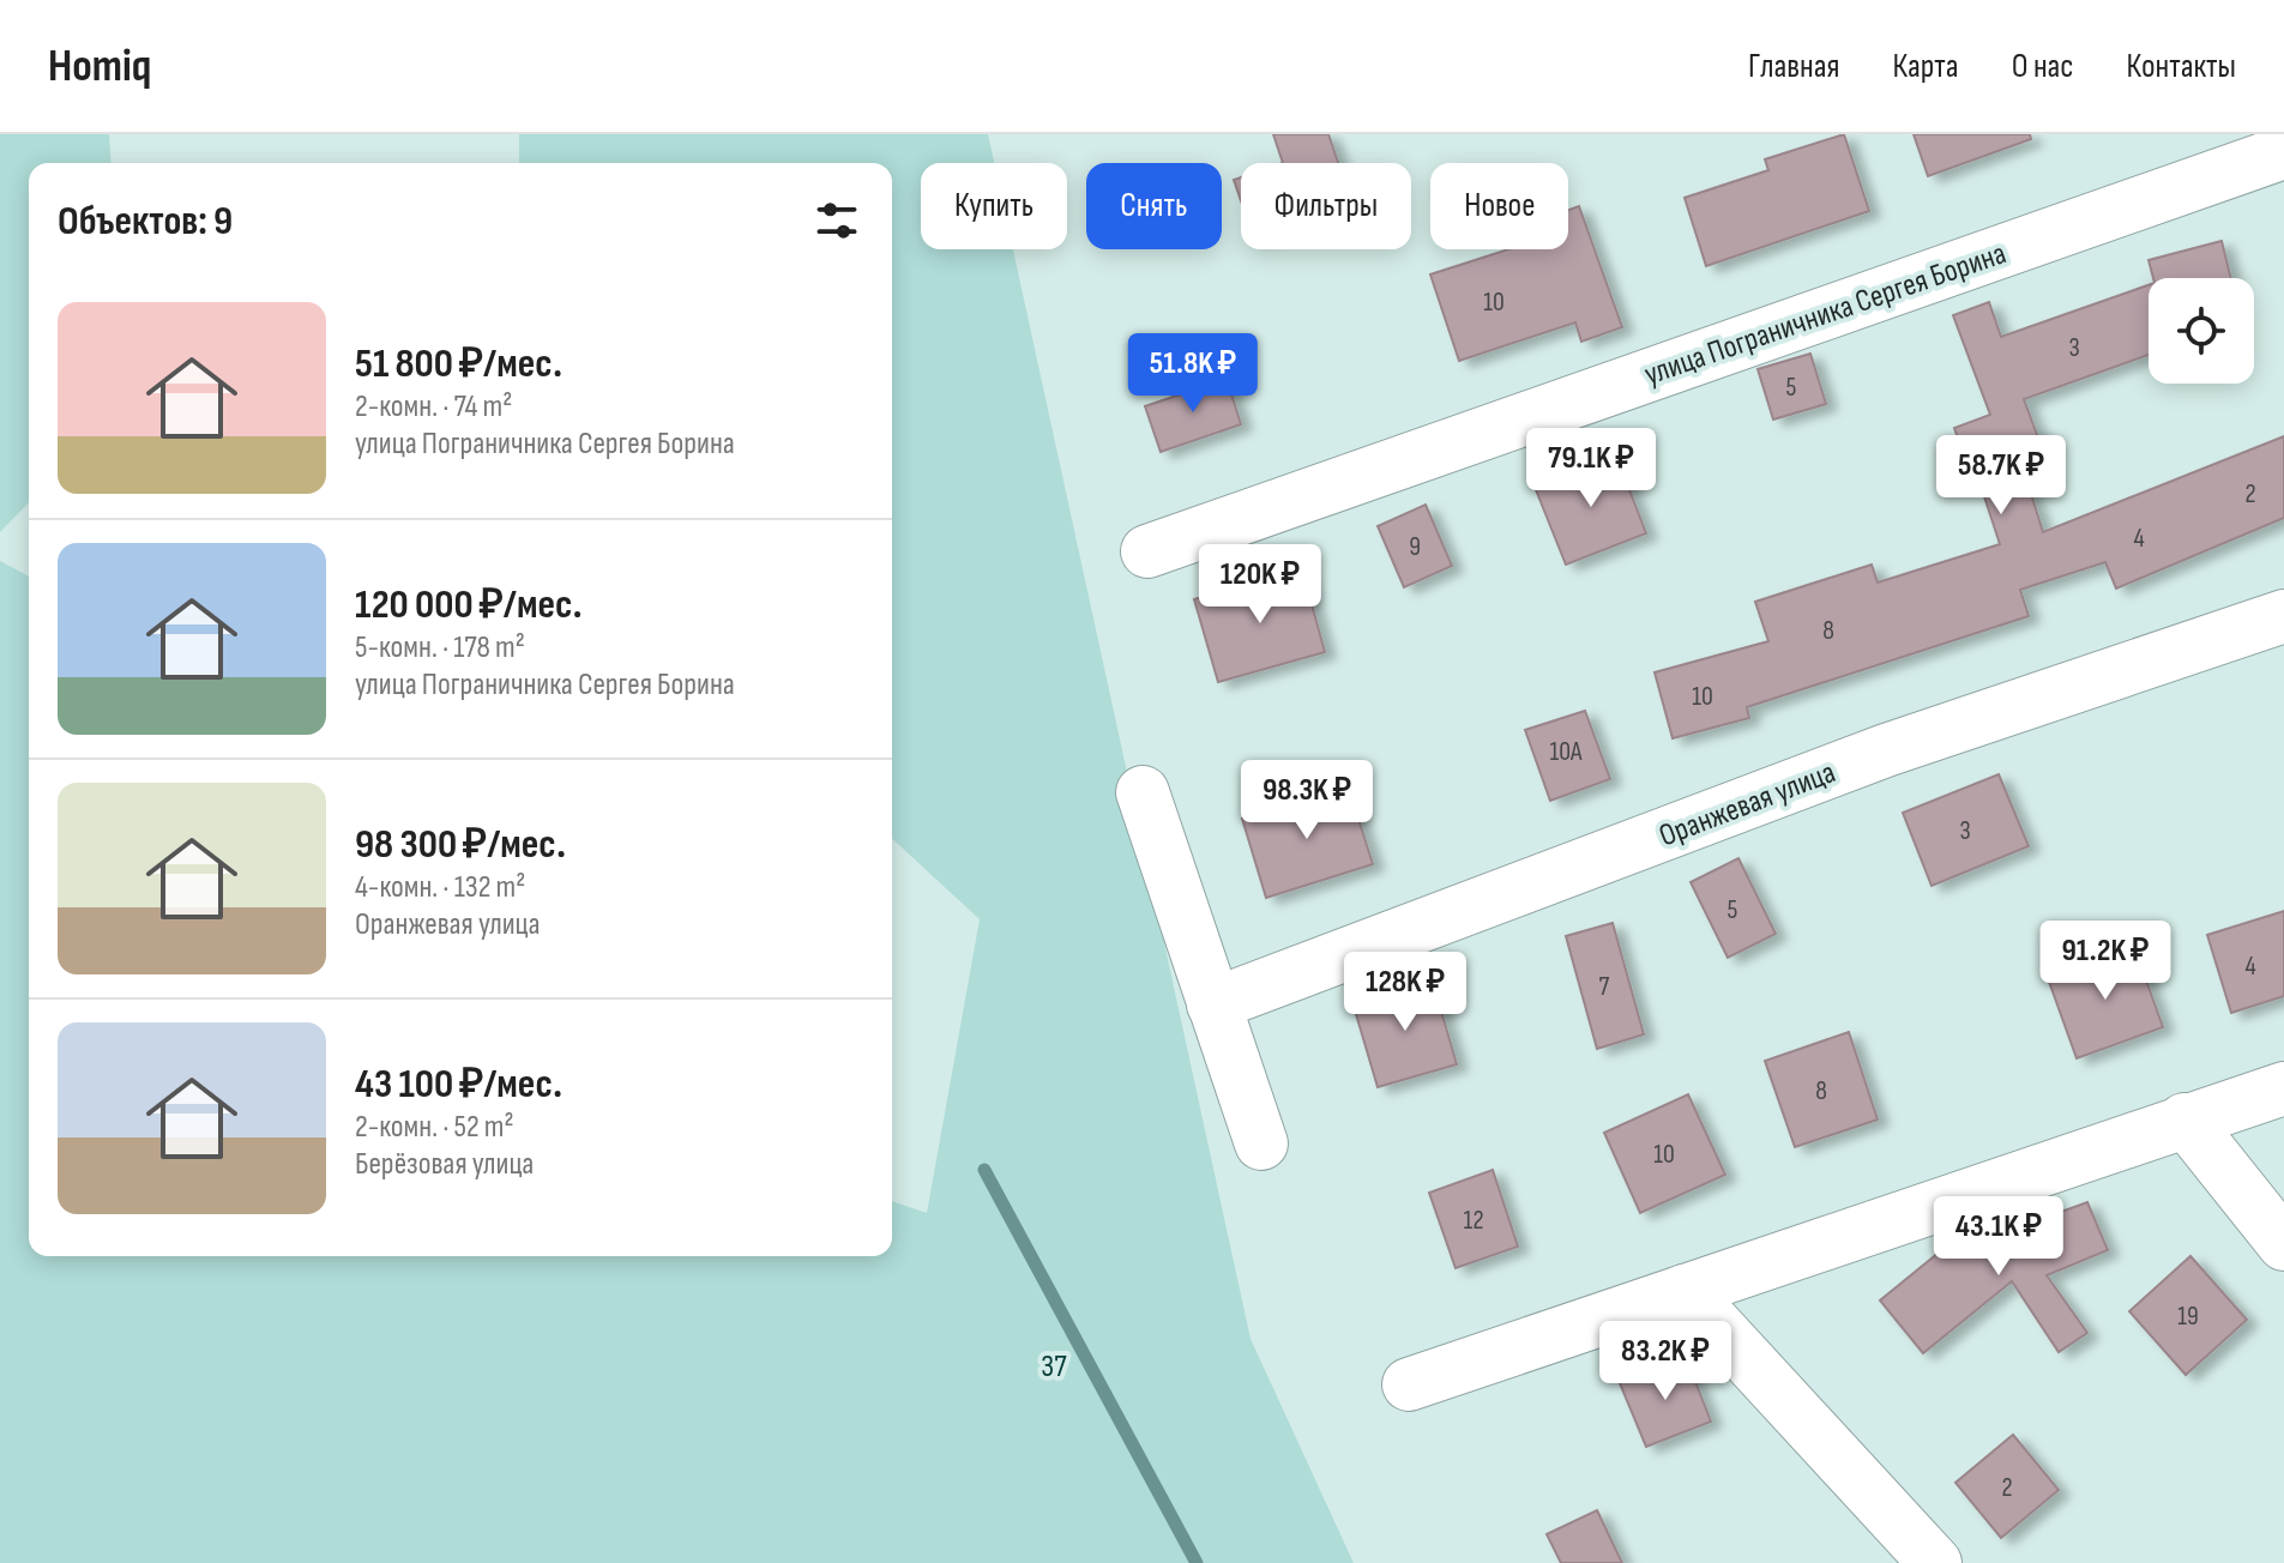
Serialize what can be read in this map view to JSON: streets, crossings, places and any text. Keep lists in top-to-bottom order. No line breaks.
{"streets":{"street":["улица Пограничника Сергея Борина","Оранжевая улица"]},"parks":["37"],"house_numbers":["10","3","5","2","4","9","8","10","10А","3","5","4","7","8","10","12","19","2"],"page":{"header":"Homiq","nav":["Главная","Карта","О нас","Контакты"],"chip":["Купить","Снять","Фильтры","Новое"],"heading":"Объектов: 9","list":[{"name":"51 800 ₽/мес.","note":"2-комн. · 74 m² · улица Пограничника Сергея Борина"},{"name":"120 000 ₽/мес.","note":"5-комн. · 178 m² · улица Пограничника Сергея Борина"},{"name":"98 300 ₽/мес.","note":"4-комн. · 132 m² · Оранжевая улица"},{"name":"43 100 ₽/мес.","note":"2-комн. · 52 m² · Берёзовая улица"}],"price":["51.8K ₽","79.1K ₽","58.7K ₽","120K ₽","98.3K ₽","91.2K ₽","128K ₽","43.1K ₽","83.2K ₽"]}}
